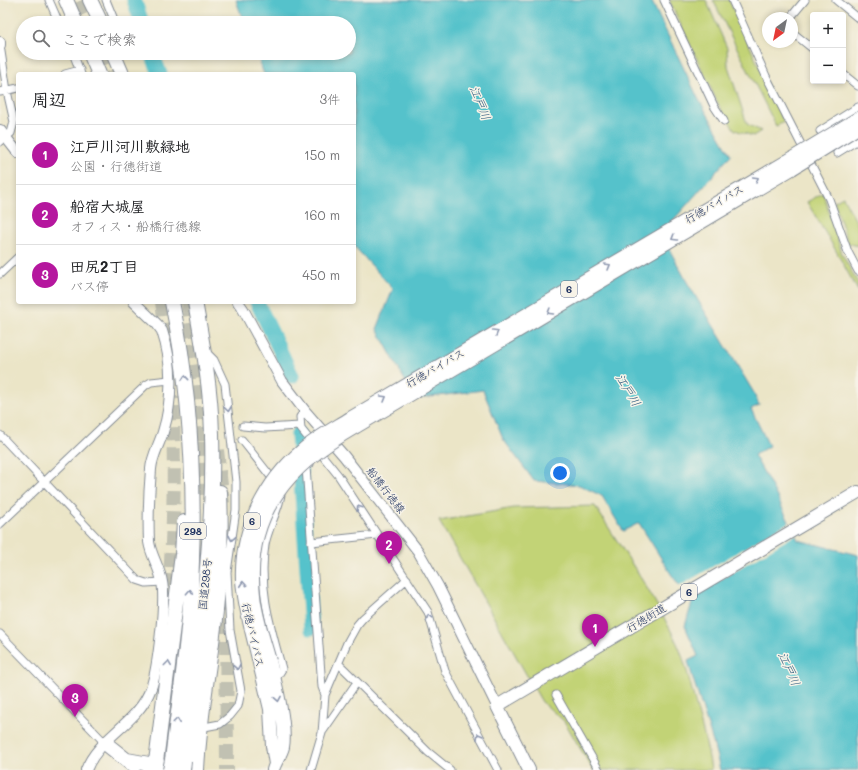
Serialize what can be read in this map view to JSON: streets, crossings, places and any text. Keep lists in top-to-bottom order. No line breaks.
{"streets":{"highway":["298","国道298号"],"main road":["行徳バイパス","6","船橋行徳線","行徳街道"]},"crossings":[["船橋行徳線","行徳街道"],["298","国道298号"]],"water":["江戸川"],"north":"bottom left","page":{"map_buttons":["+","−"],"search":"ここで検索","heading":["周辺","3件"],"list":[{"mark":"1","name":"江戸川河川敷緑地","note":"公園 · 行徳街道","value":"150 m"},{"mark":"2","name":"船宿大城屋","note":"オフィス · 船橋行徳線","value":"160 m"},{"mark":"3","name":"田尻2丁目","note":"バス停","value":"450 m"}],"pins":["2","1","3"]}}
